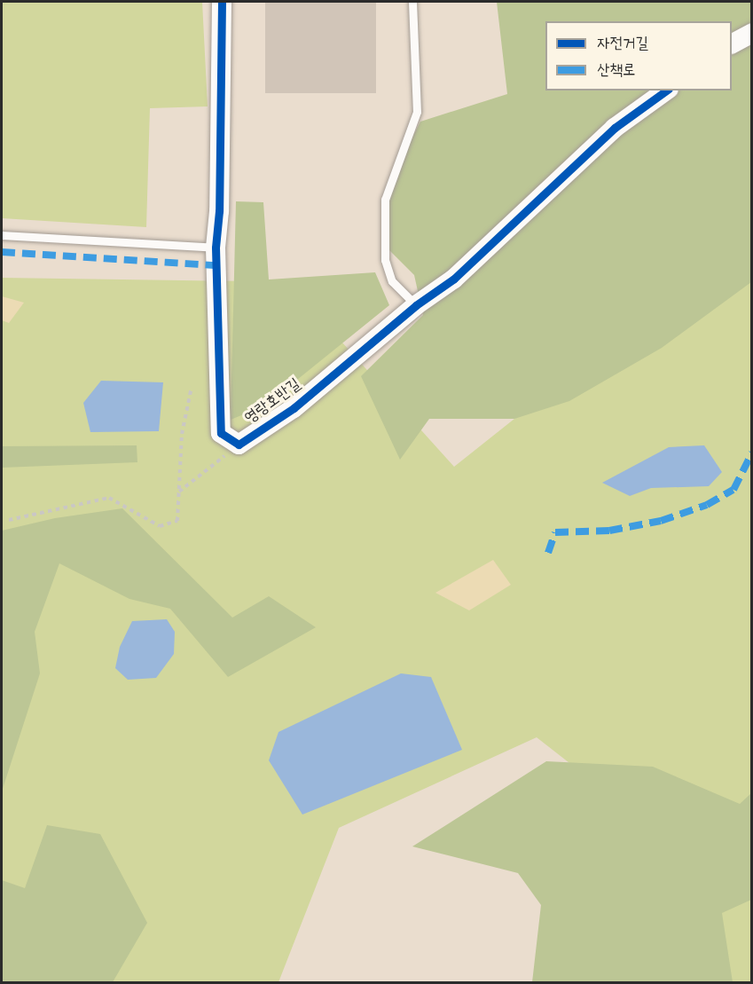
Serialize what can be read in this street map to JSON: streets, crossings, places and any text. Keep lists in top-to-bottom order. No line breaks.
{"streets":{"street":["영랑호반길"]},"legend":["자전거길","산책로"]}
